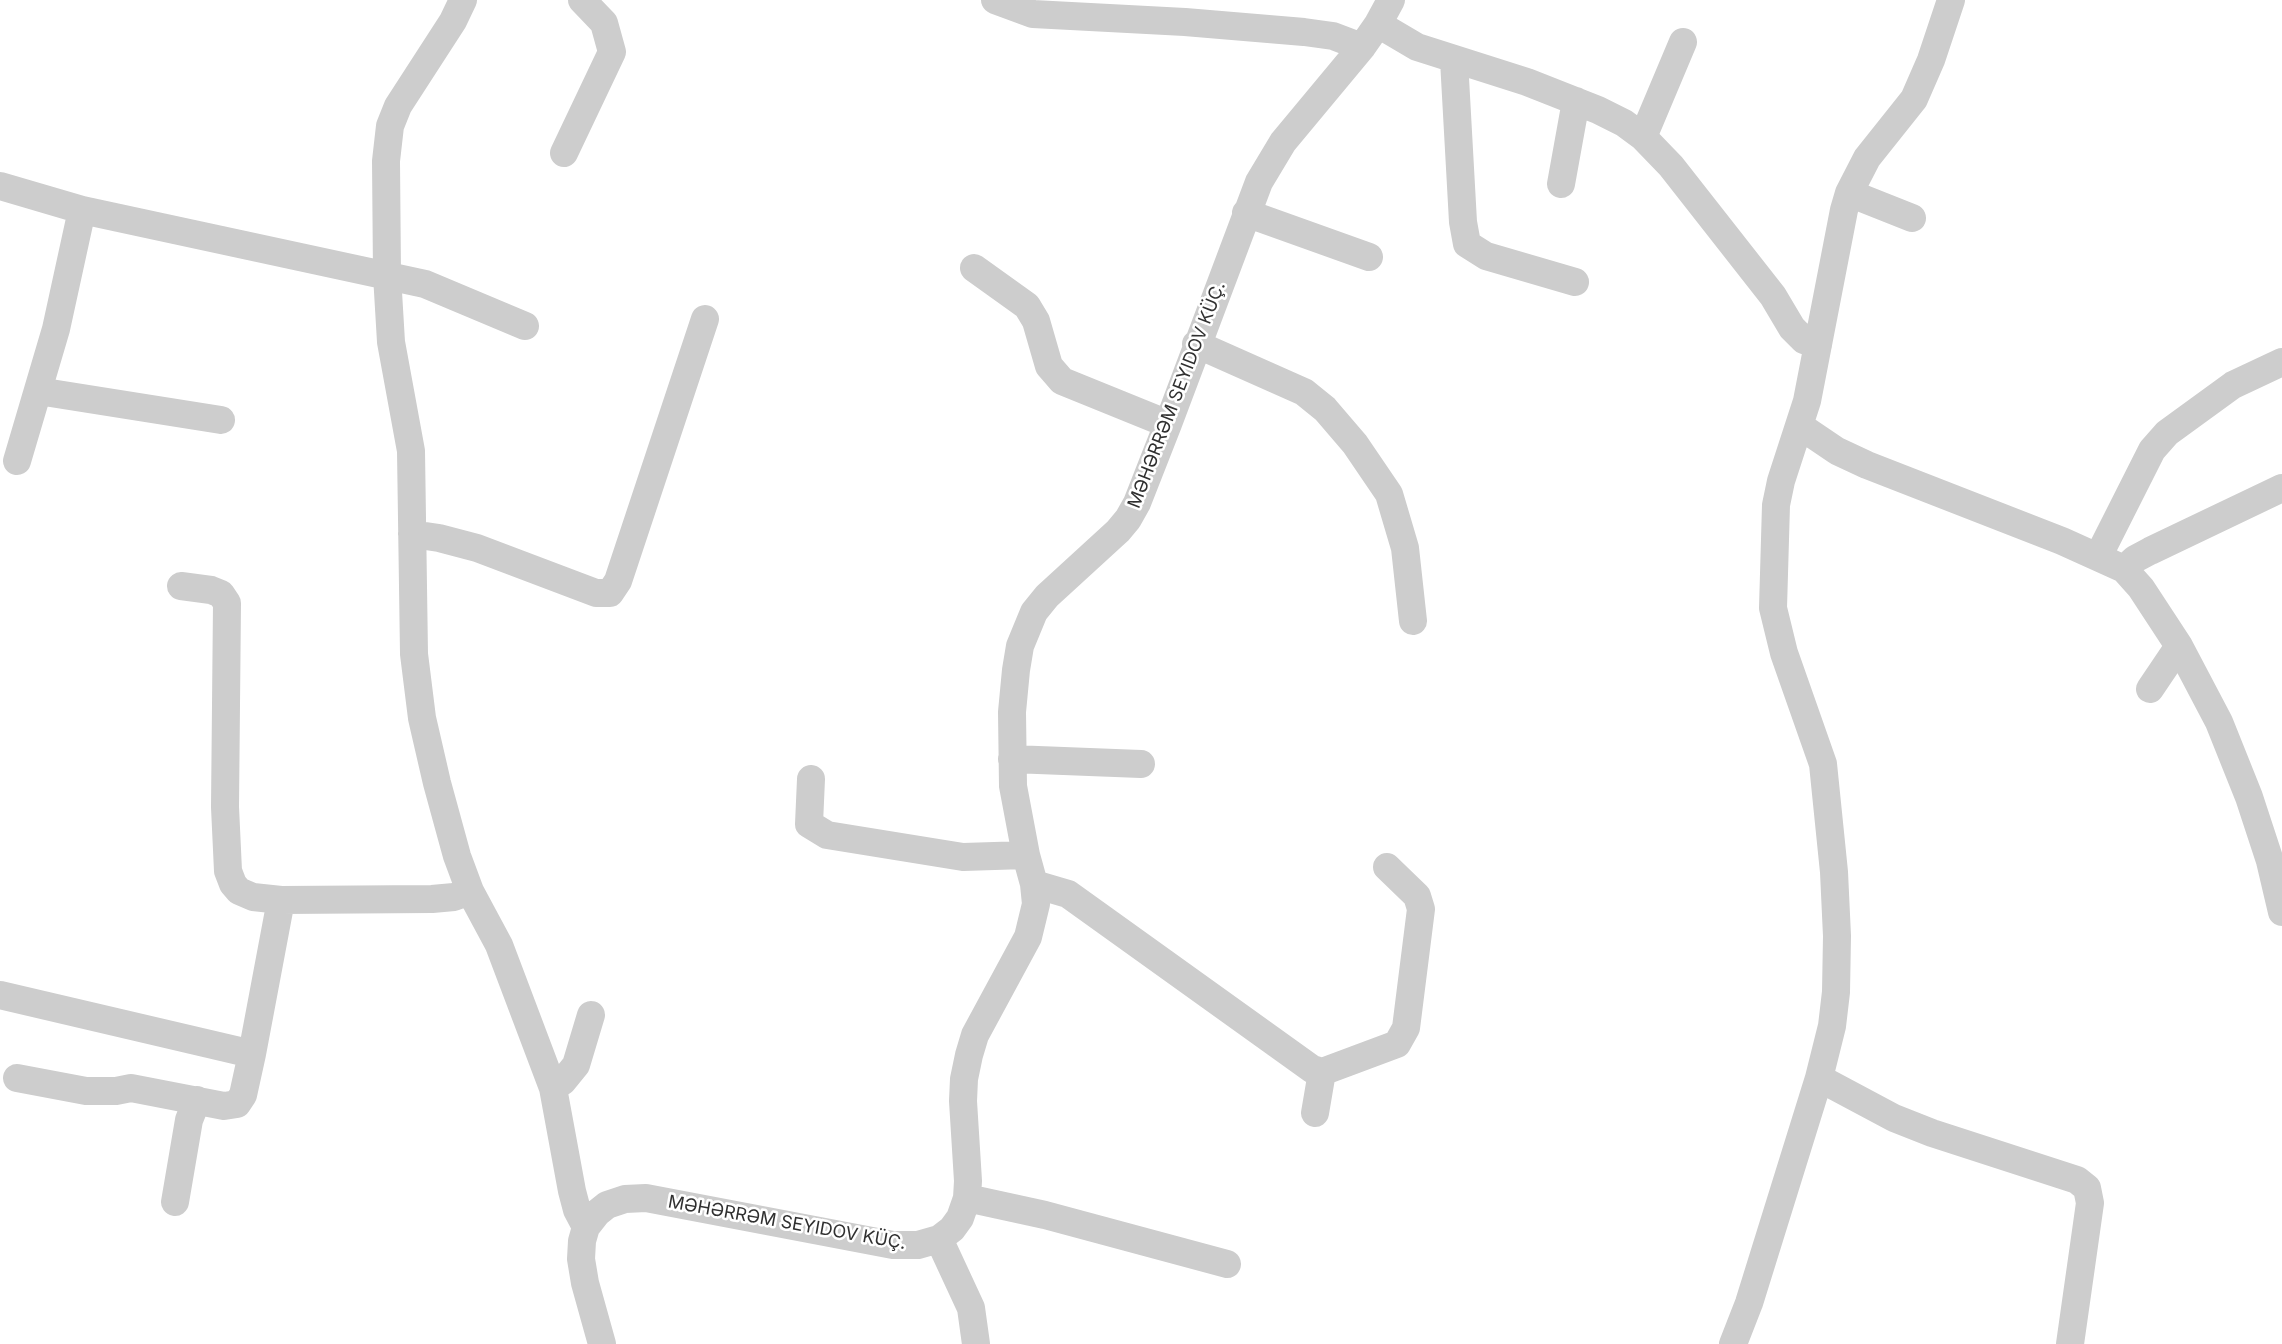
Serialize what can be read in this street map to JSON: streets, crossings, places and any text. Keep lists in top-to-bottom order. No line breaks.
{"streets":{"street":["MƏHƏRRƏM SEYIDOV KÜÇ."]}}
